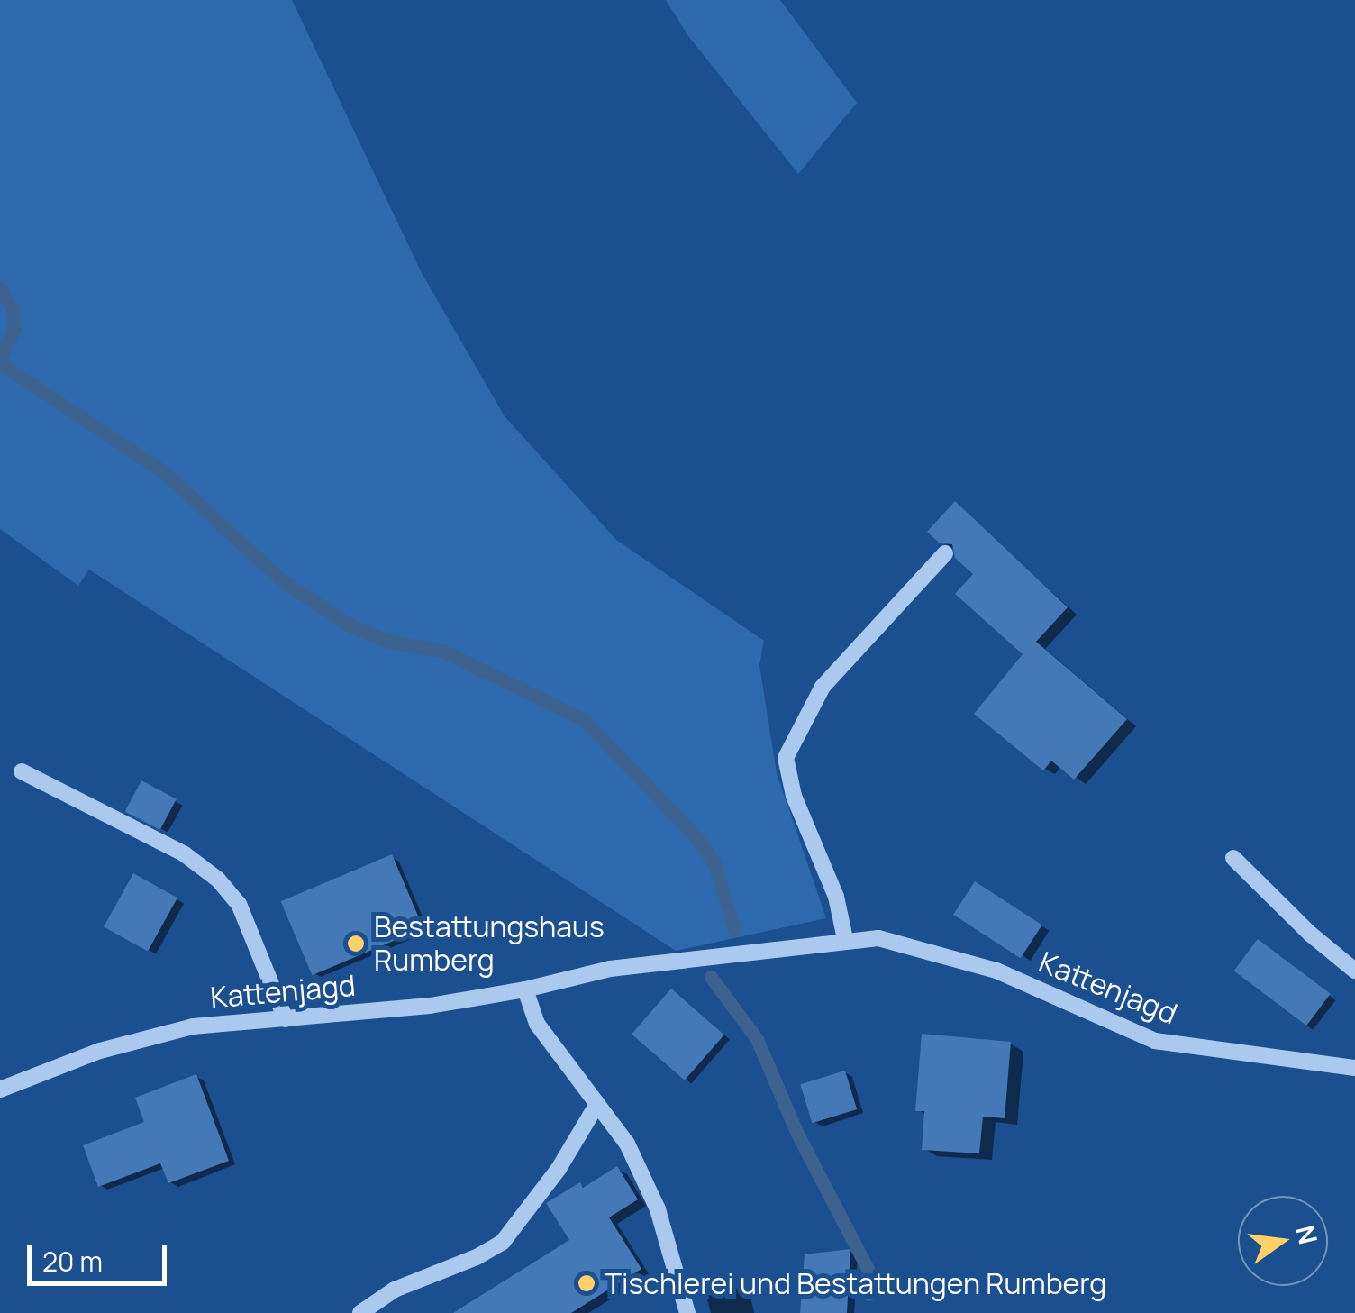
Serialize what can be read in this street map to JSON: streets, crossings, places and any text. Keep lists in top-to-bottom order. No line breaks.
{"streets":{"street":["Kattenjagd"]},"places":["Bestattungshaus Rumberg","Tischlerei und Bestattungen Rumberg"],"scale_bar":"20 m","north":"right"}
